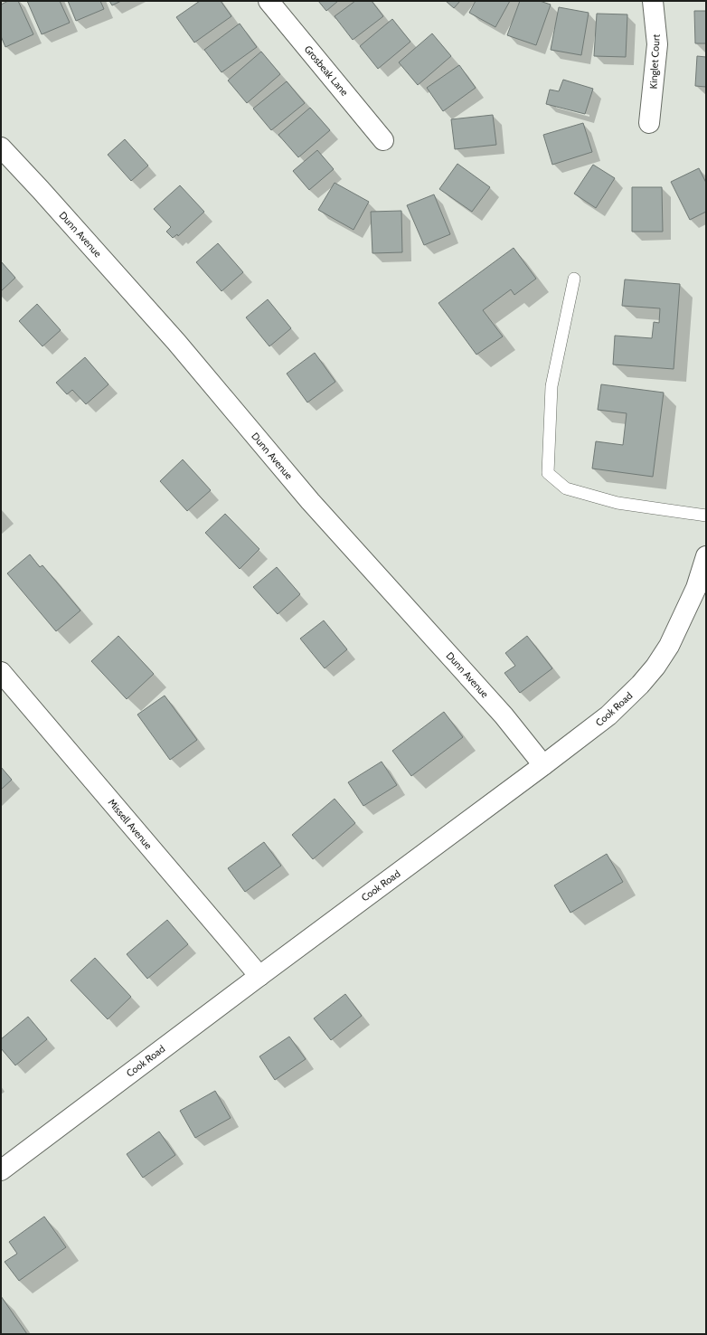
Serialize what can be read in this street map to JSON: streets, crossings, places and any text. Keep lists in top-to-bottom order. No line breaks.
{"streets":{"street":["Kinglet Court","Grosbeak Lane","Dunn Avenue","Cook Road","Missell Avenue"]},"crossings":[["Dunn Avenue","Cook Road"],["Cook Road","Missell Avenue"]]}
